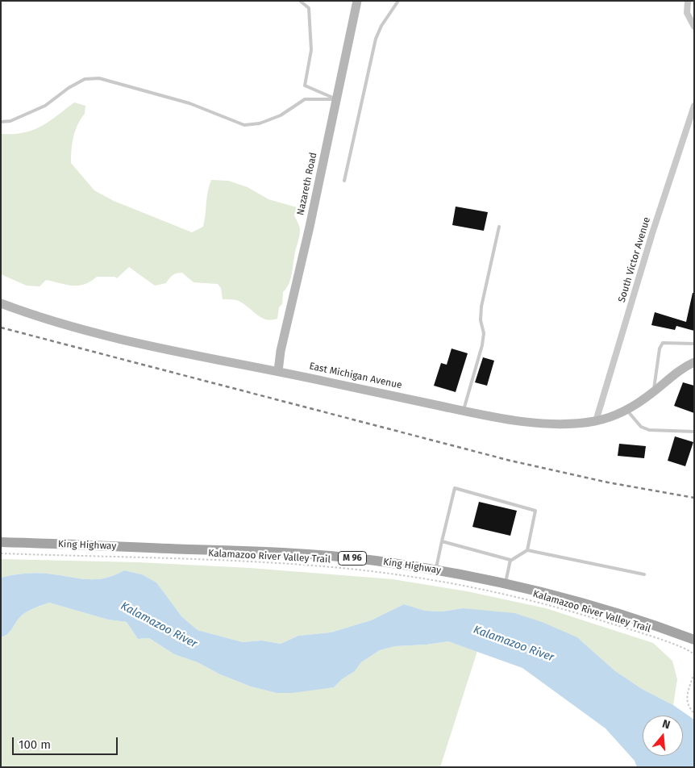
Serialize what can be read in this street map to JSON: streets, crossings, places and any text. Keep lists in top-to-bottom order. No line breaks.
{"streets":{"main road":["King Highway","M 96"],"street":["Nazareth Road","South Victor Avenue","East Michigan Avenue"],"path":["Kalamazoo River Valley Trail"]},"crossings":[["Nazareth Road","East Michigan Avenue"],["South Victor Avenue","East Michigan Avenue"]],"water":["Kalamazoo River"],"scale_bar":"100 m","north":"top"}
